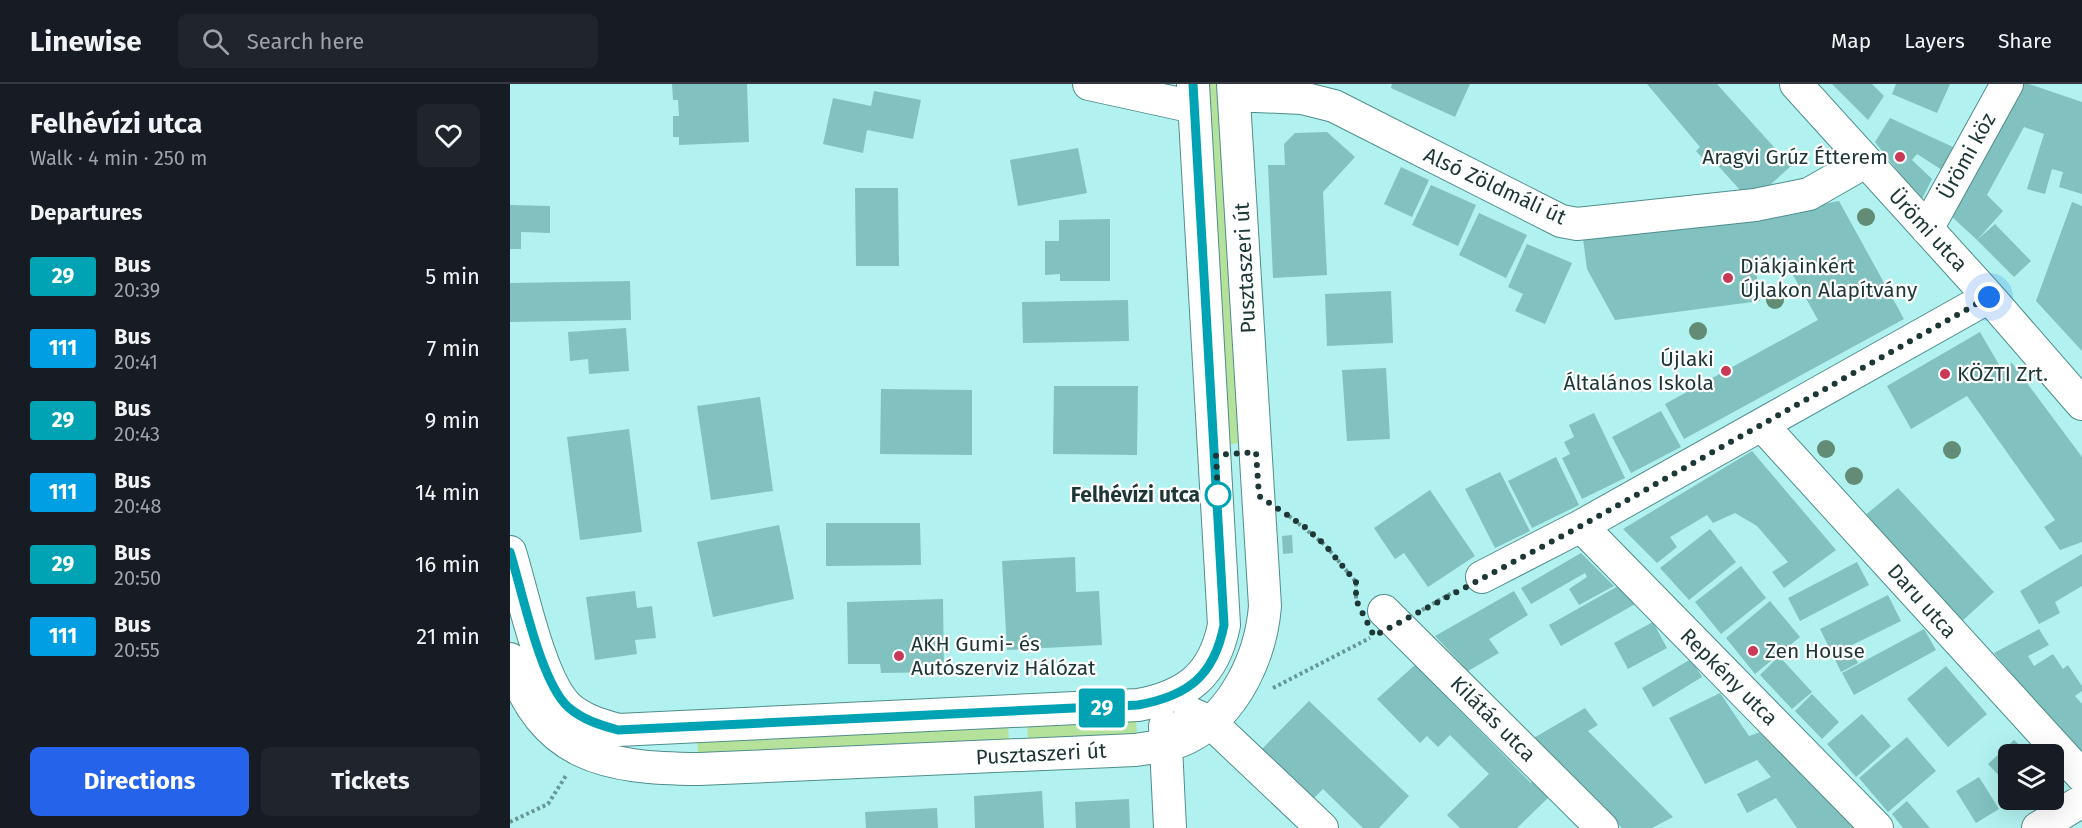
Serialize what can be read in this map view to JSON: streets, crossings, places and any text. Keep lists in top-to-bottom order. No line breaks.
{"streets":{"street":["Ürömi köz","Alsó Zöldmáli út","Ürömi utca","Pusztaszeri út","Daru utca","Repkény utca","Kilátás utca"]},"crossings":[["Ürömi köz","Ürömi utca"],["Alsó Zöldmáli út","Ürömi utca"],["Alsó Zöldmáli út","Pusztaszeri út"]],"places":["Aragvi Grúz Étterem","Diákjainkért Újlakon Alapítvány","Újlaki Általános Iskola","KÖZTI Zrt.","Felhévízi utca","Zen House","AKH Gumi- és Autószerviz Hálózat"],"lines":["bus line 29"],"page":{"header":"Linewise","search":"Search here","nav":["Map","Layers","Share"],"heading":[["Felhévízi utca","Walk · 4 min · 250 m"],"Departures"],"on_map":"29","list":[{"mark":"29","name":"Bus","note":"20:39","value":"5 min"},{"mark":"111","name":"Bus","note":"20:41","value":"7 min"},{"mark":"29","name":"Bus","note":"20:43","value":"9 min"},{"mark":"111","name":"Bus","note":"20:48","value":"14 min"},{"mark":"29","name":"Bus","note":"20:50","value":"16 min"},{"mark":"111","name":"Bus","note":"20:55","value":"21 min"}],"buttons":["Directions","Tickets"]}}
